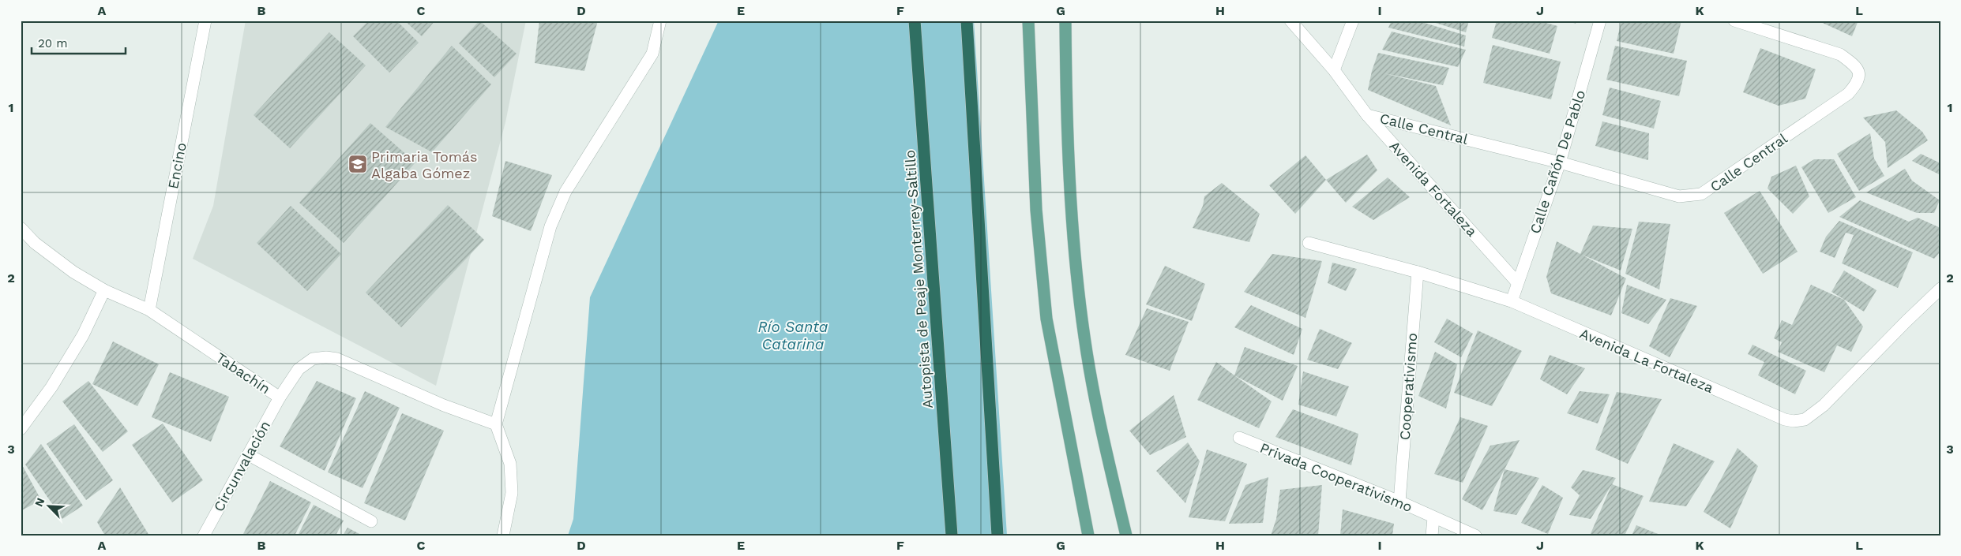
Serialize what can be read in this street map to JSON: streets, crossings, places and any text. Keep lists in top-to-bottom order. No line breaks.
{"streets":{"highway":["Autopista de Peaje Monterrey-Saltillo"],"street":["Calle Central","Calle Cañón De Pablo","Encino","Avenida Fortaleza","Avenida La Fortaleza","Tabachín","Cooperativismo","Circunvalación","Privada Cooperativismo"]},"crossings":[["Calle Central","Calle Cañón De Pablo"],["Calle Central","Avenida Fortaleza"],["Calle Cañón De Pablo","Avenida Fortaleza"],["Calle Cañón De Pablo","Avenida La Fortaleza"],["Encino","Tabachín"],["Avenida La Fortaleza","Cooperativismo"],["Tabachín","Circunvalación"],["Cooperativismo","Privada Cooperativismo"]],"water":["Río Santa Catarina"],"places":{"school or university":["Primaria Tomás Algaba Gómez"]},"scale_bar":"20 m","north":"top left","grid":{"columns":["A","B","C","D","E","F","G","H","I","J","K","L"],"rows":["1","2","3"]}}
